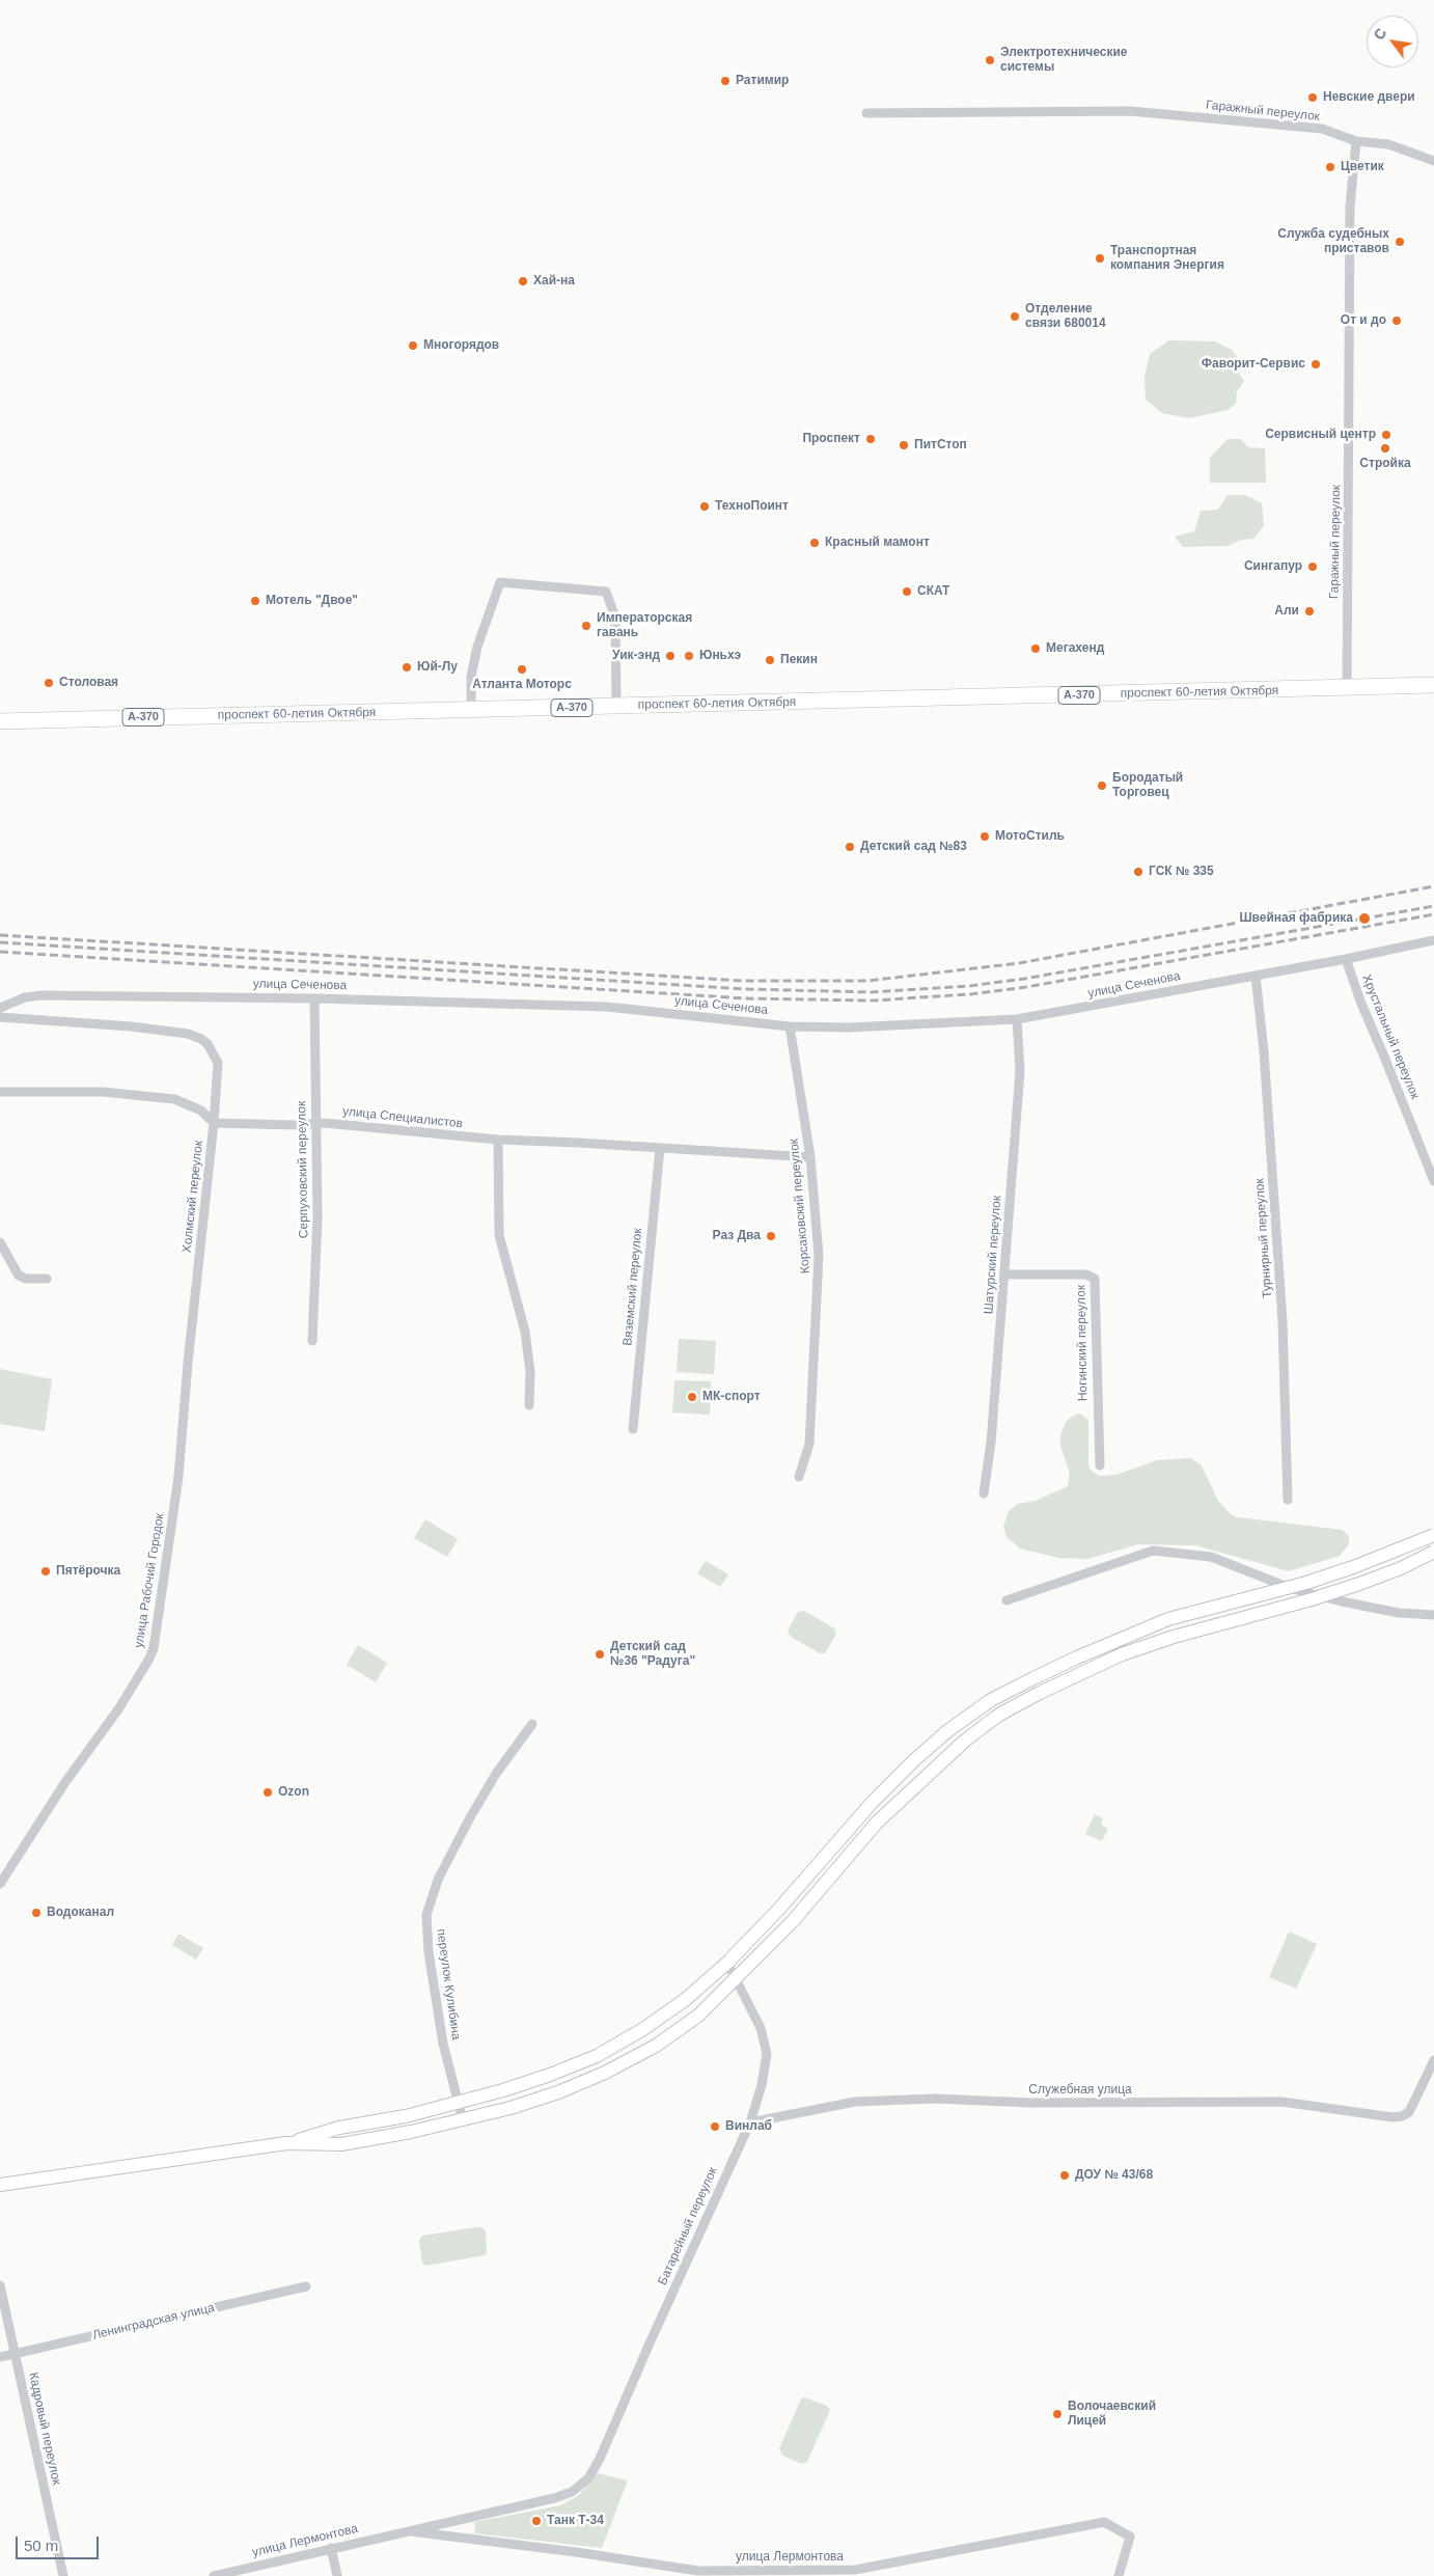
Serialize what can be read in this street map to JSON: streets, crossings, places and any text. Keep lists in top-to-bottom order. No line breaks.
{"streets":{"highway":["проспект 60-летия Октября","А-370"],"street":["Гаражный переулок","улица Сеченова","Хрустальный переулок","улица Специалистов","Серпуховский переулок","Холмский переулок","Корсаковский переулок","Турнирный переулок","Шатурский переулок","Вяземский переулок","Ногинский переулок","улица Рабочий Городок","переулок Кулибина","Служебная улица","Батарейный переулок","Ленинградская улица","Кадровый переулок","улица Лермонтова"]},"crossings":[["Гаражный переулок","проспект 60-летия Октября"],["улица Сеченова","Хрустальный переулок"],["улица Сеченова","Серпуховский переулок"],["улица Сеченова","Корсаковский переулок"],["улица Сеченова","Турнирный переулок"],["улица Сеченова","Шатурский переулок"],["улица Специалистов","Серпуховский переулок"],["улица Специалистов","Холмский переулок"],["улица Специалистов","Корсаковский переулок"],["улица Специалистов","Вяземский переулок"],["Холмский переулок","улица Рабочий Городок"],["Шатурский переулок","Ногинский переулок"],["Служебная улица","Батарейный переулок"],["Батарейный переулок","улица Лермонтова"],["Ленинградская улица","Кадровый переулок"]],"places":["Электротехнические системы","Ратимир","Невские двери","Цветик","Служба судебных приставов","Транспортная компания Энергия","Хай-на","Отделение связи 680014","От и до","Многорядов","Фаворит-Сервис","Сервисный центр","Проспект","ПитСтоп","Стройка","ТехноПоинт","Красный мамонт","Сингапур","СКАТ","Мотель \"Двое\"","Али","Императорская гавань","Мегахенд","Уик-энд","Юньхэ","Пекин","Юй-Лу","Атланта Моторс","Столовая","Бородатый Торговец","МотоСтиль","Детский сад №83","ГСК № 335","Швейная фабрика","Раз Два","МК-спорт","Пятёрочка","Детский сад №36 \"Радуга\"","Ozon","Водоканал","Винлаб","ДОУ № 43/68","Волочаевский Лицей","Танк Т-34"],"scale_bar":"50 m","north":"top left"}
